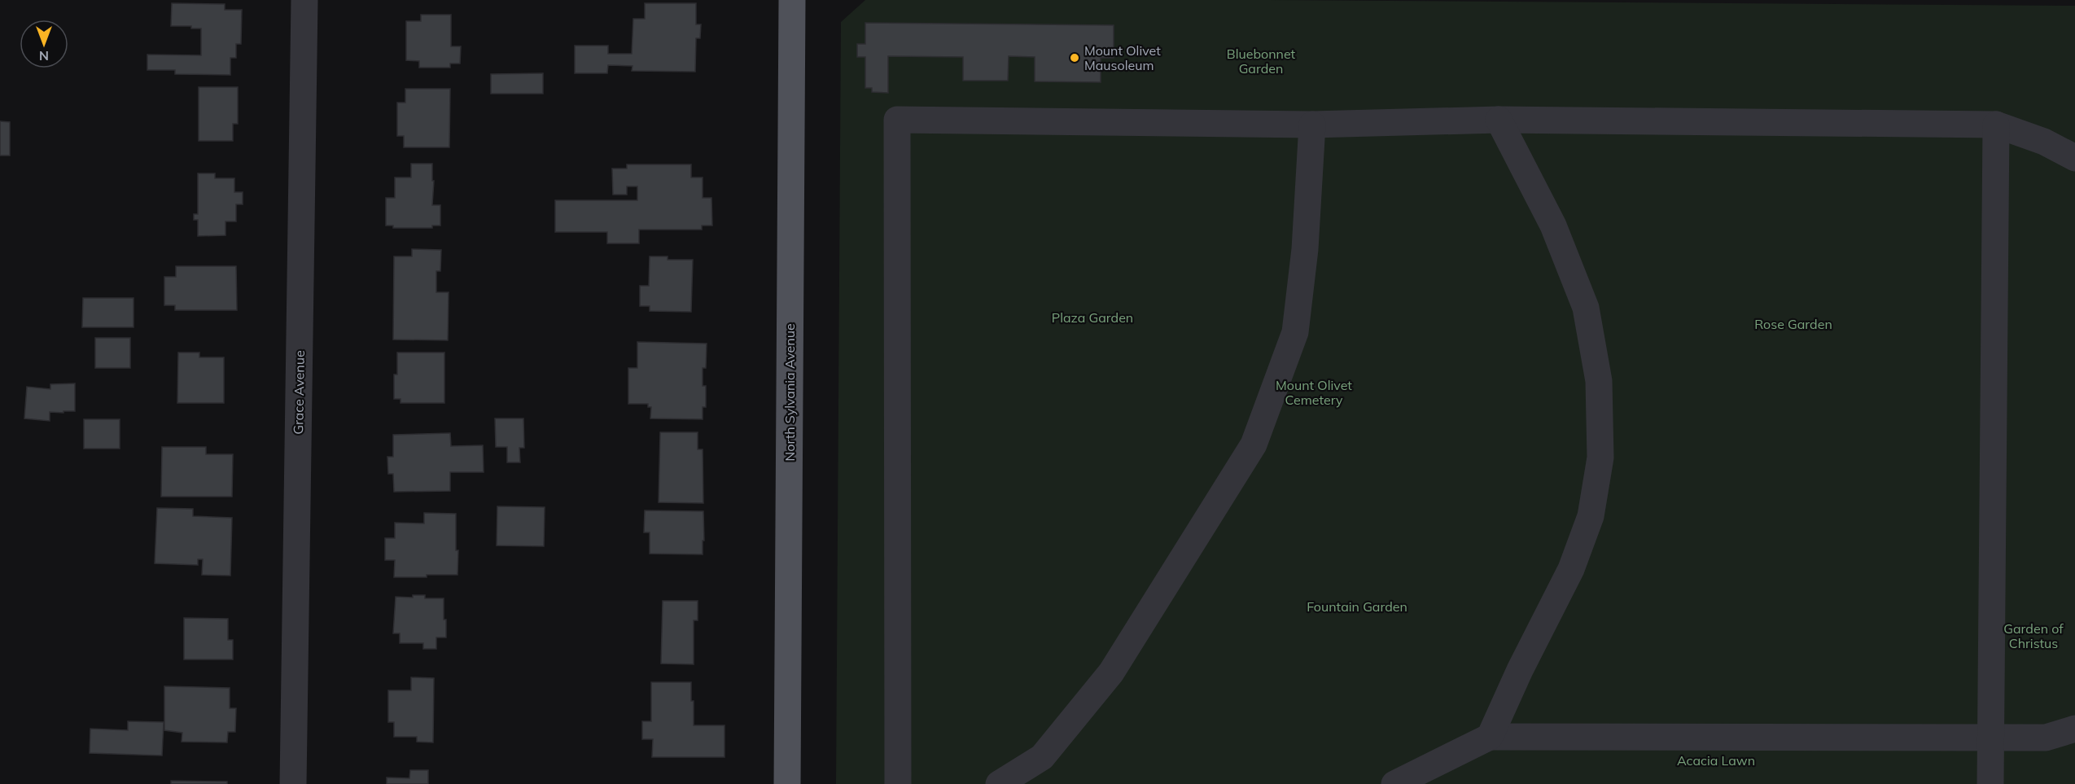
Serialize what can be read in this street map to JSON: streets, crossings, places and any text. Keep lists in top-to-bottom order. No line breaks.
{"streets":{"main road":["North Sylvania Avenue"],"street":["Grace Avenue"]},"parks":["Bluebonnet Garden","Plaza Garden","Rose Garden","Mount Olivet Cemetery","Fountain Garden","Garden of Christus","Acacia Lawn"],"places":["Mount Olivet Mausoleum"],"north":"bottom"}
